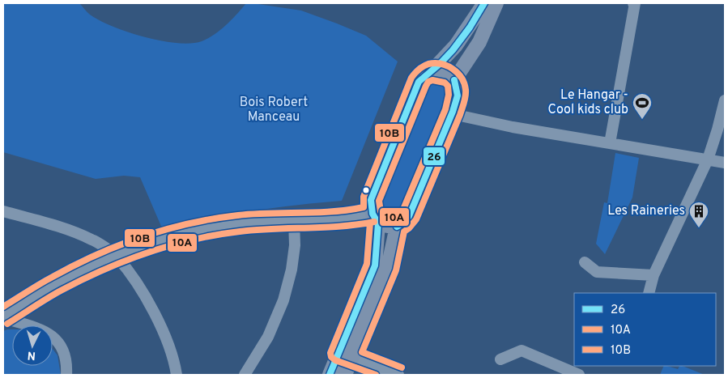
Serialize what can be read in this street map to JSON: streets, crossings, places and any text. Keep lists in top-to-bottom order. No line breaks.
{"parks":["Bois Robert Manceau"],"places":{"sports":["Le Hangar - Cool kids club"],"building":["Les Raineries"]},"lines":["transit line 26","transit line 10B","transit line 10A"],"legend":["26","10A","10B"],"north":"bottom"}
